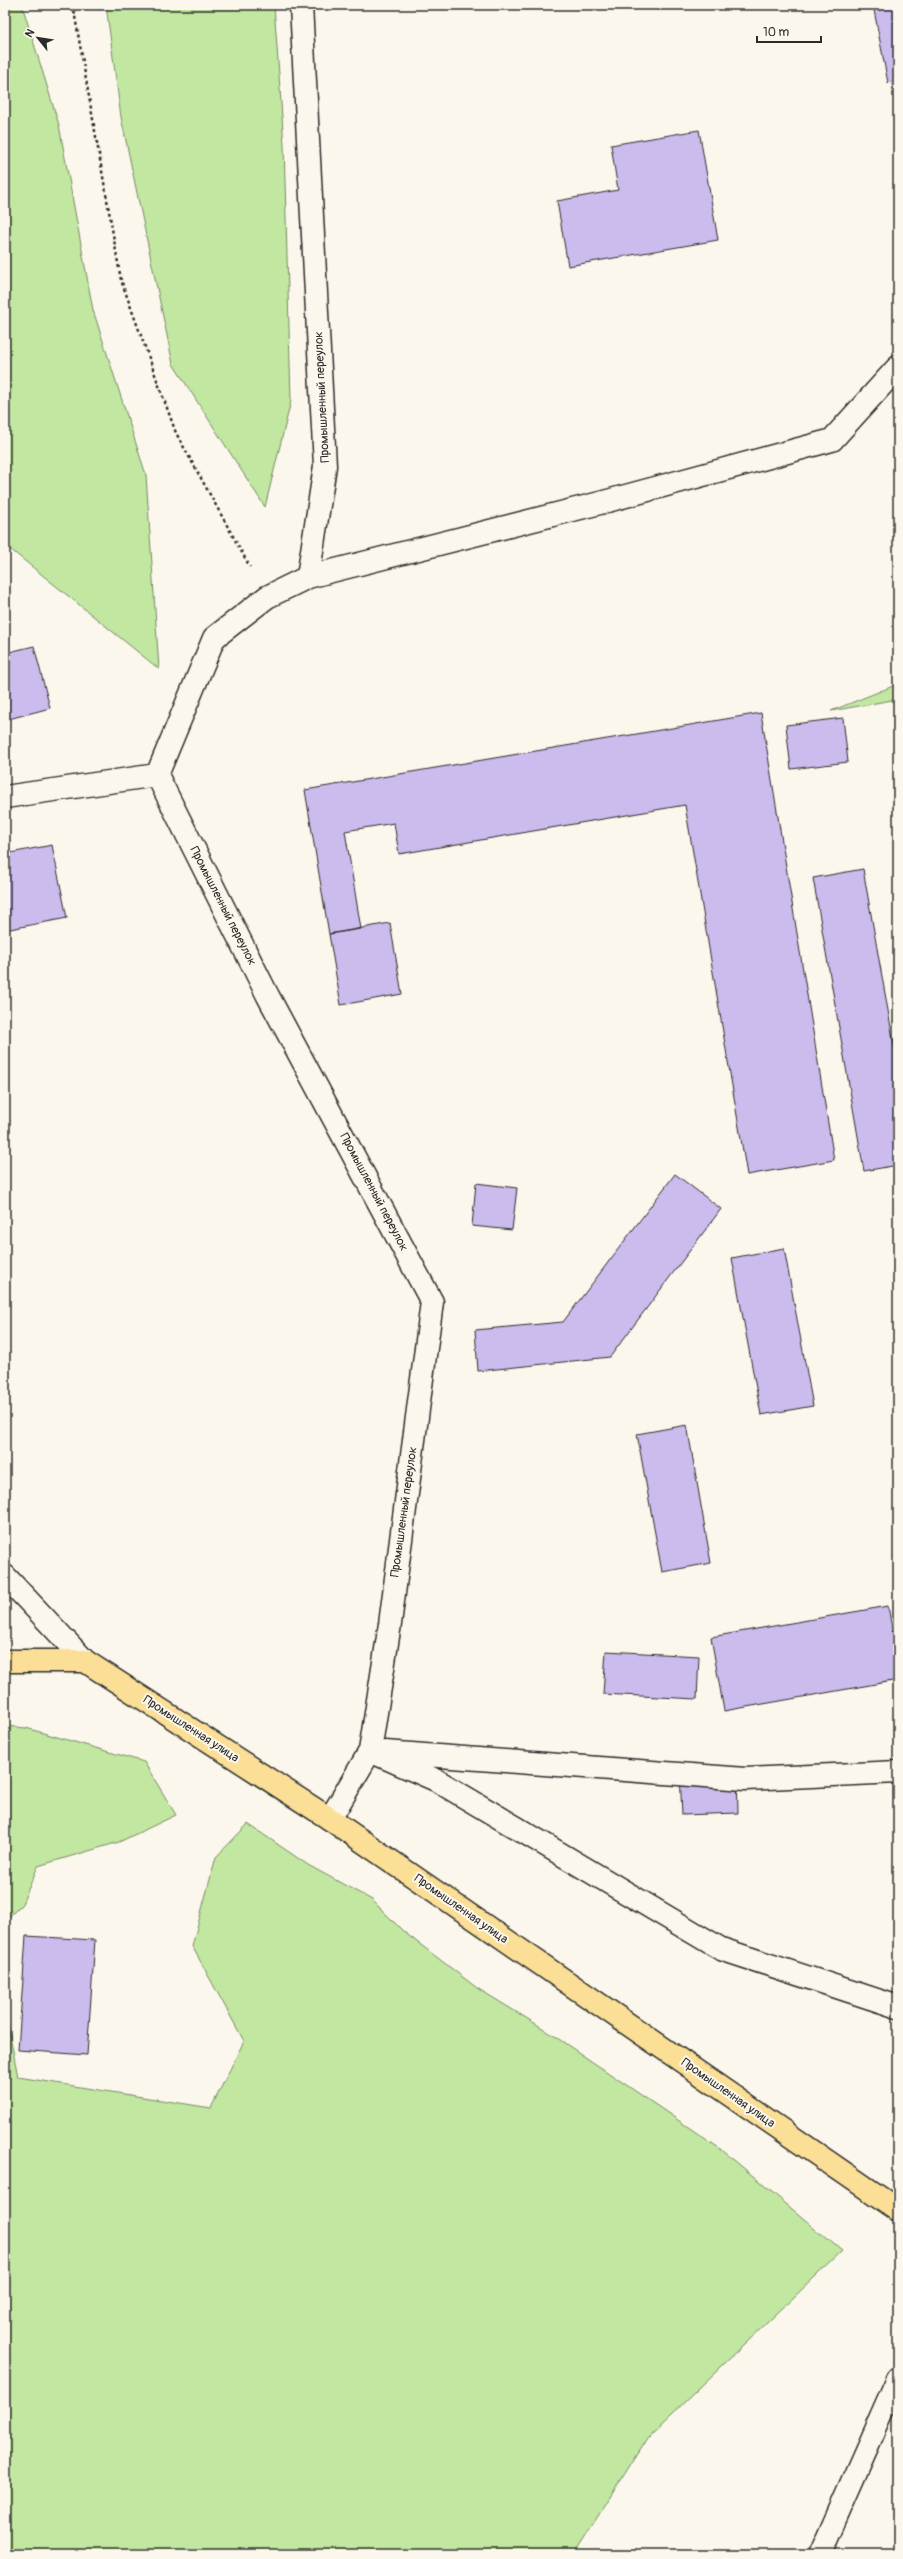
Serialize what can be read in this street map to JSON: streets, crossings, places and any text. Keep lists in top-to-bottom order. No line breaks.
{"streets":{"main road":["Промышленная улица"],"street":["Промышленный переулок"]},"crossings":[["Промышленный переулок","Промышленная улица"]],"scale_bar":"10 m","north":"top left"}
